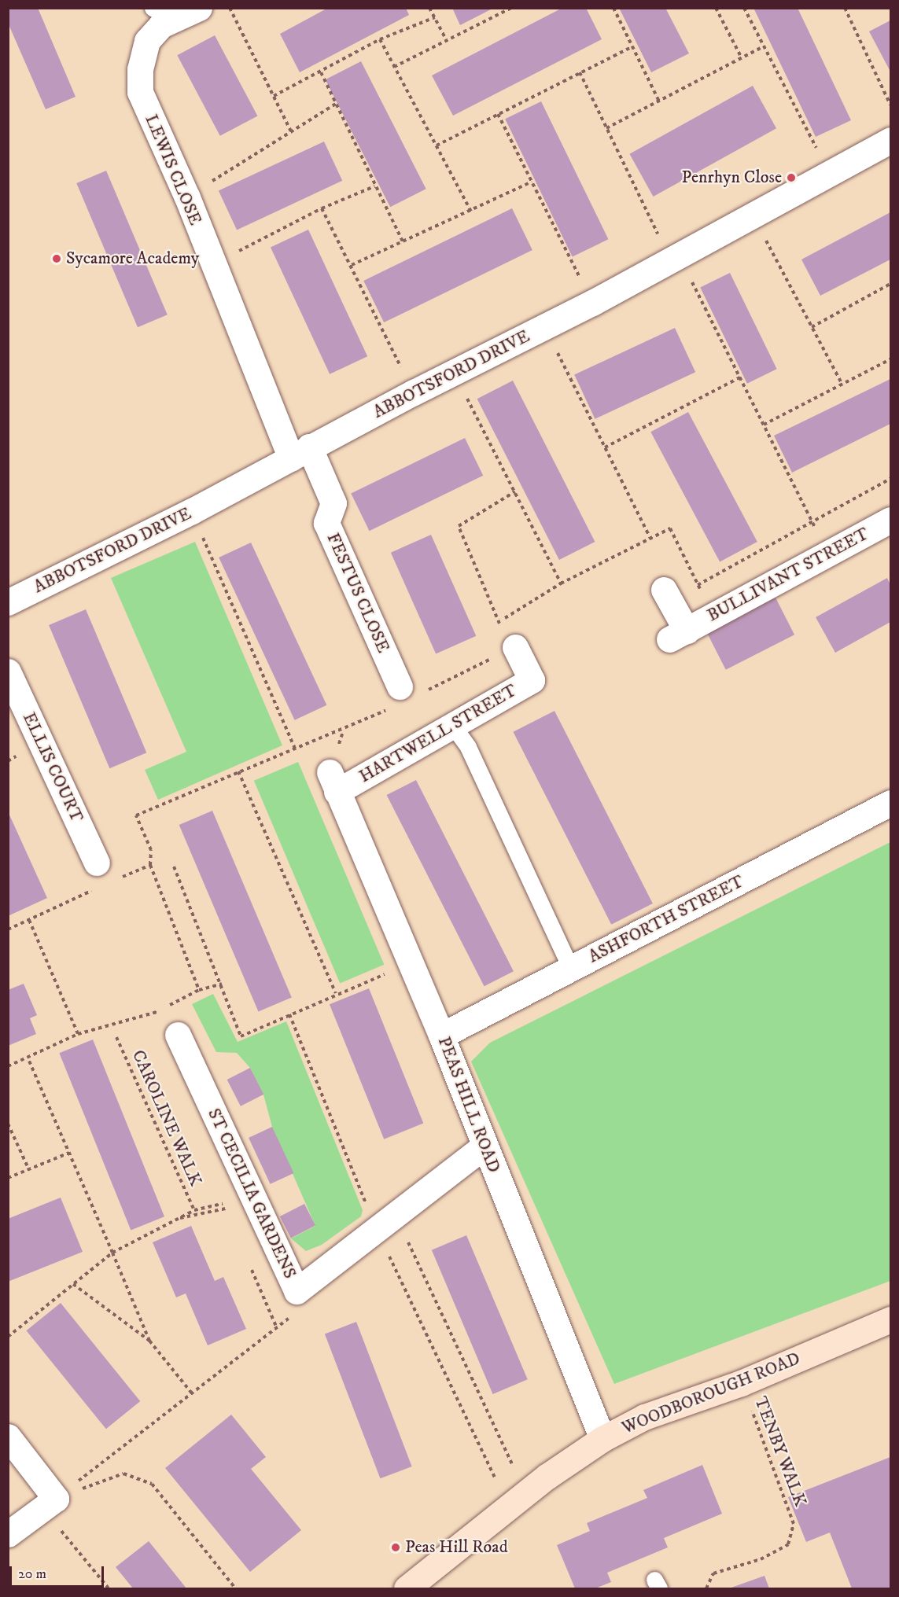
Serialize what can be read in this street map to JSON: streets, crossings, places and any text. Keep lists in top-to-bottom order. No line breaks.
{"streets":{"main road":["WOODBOROUGH ROAD"],"street":["LEWIS CLOSE","ABBOTSFORD DRIVE","BULLIVANT STREET","FESTUS CLOSE","HARTWELL STREET","ELLIS COURT","ASHFORTH STREET","PEAS HILL ROAD","ST CECILIA GARDENS"],"path":["CAROLINE WALK","TENBY WALK"]},"crossings":[["LEWIS CLOSE","ABBOTSFORD DRIVE"],["LEWIS CLOSE","FESTUS CLOSE"],["ABBOTSFORD DRIVE","FESTUS CLOSE"],["HARTWELL STREET","PEAS HILL ROAD"],["ASHFORTH STREET","PEAS HILL ROAD"],["PEAS HILL ROAD","ST CECILIA GARDENS"],["PEAS HILL ROAD","WOODBOROUGH ROAD"],["WOODBOROUGH ROAD","TENBY WALK"]],"places":["Penrhyn Close","Sycamore Academy","Peas Hill Road"],"scale_bar":"20 m"}
